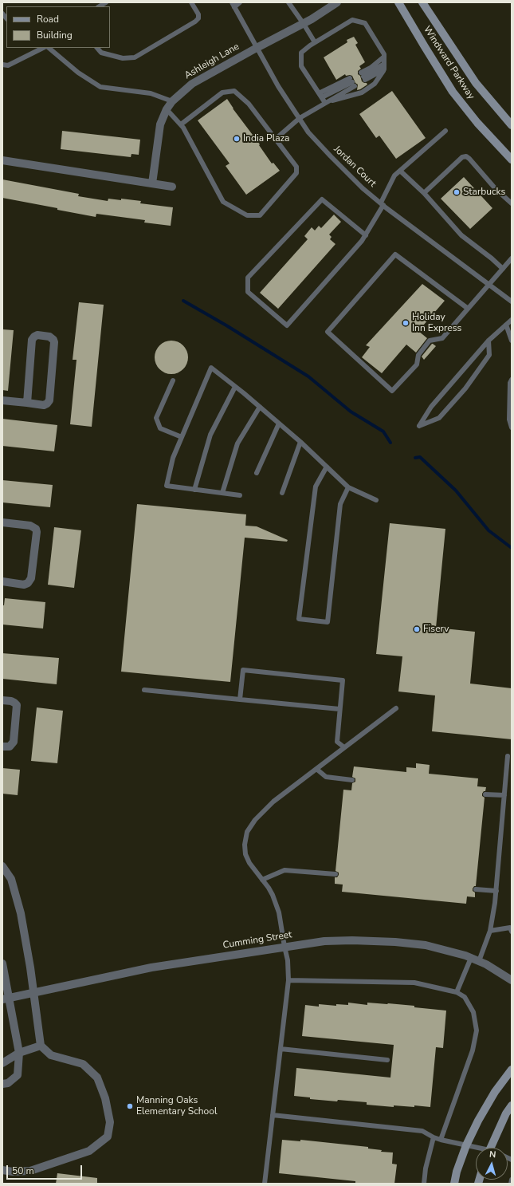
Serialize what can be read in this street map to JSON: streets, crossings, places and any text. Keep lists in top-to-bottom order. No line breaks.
{"streets":{"main road":["Windward Parkway"],"street":["Ashleigh Lane","Cumming Street"],"lane":["Jordan Court"]},"crossings":[["Ashleigh Lane","Jordan Court"]],"places":["India Plaza","Starbucks","Holiday Inn Express","Fiserv","Manning Oaks Elementary School"],"legend":["Road","Building"],"scale_bar":"50 m","north":"top"}
